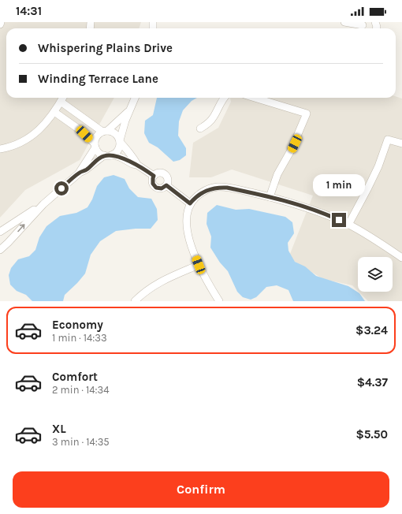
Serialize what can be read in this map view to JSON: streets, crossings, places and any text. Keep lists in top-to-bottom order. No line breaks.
{"page":{"status":"14:31","banner":["Whispering Plains Drive","Winding Terrace Lane"],"bubble":"1 min","list":[{"name":"Economy","note":"1 min · 14:33","value":"$3.24"},{"name":"Comfort","note":"2 min · 14:34","value":"$4.37"},{"name":"XL","note":"3 min · 14:35","value":"$5.50"}],"buttons":"Confirm"}}
